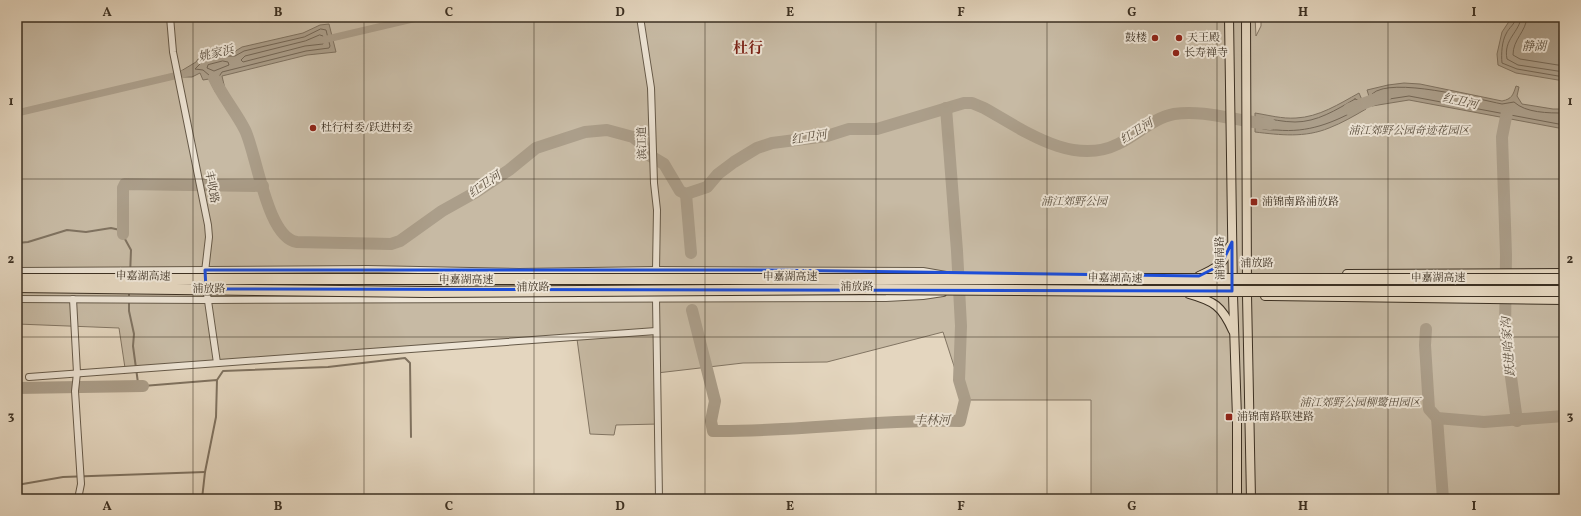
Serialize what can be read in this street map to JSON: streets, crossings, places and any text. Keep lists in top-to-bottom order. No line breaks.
{"streets":{"highway":["申嘉湖高速"],"main road":["浦锦南路","浦放路"],"street":["滨江道","丰收路"]},"crossings":[["滨江道","浦放路"],["丰收路","浦放路"],["浦锦南路","浦放路"],["浦放路","申嘉湖高速"]],"districts":["杜行"],"water":["静湖","姚家浜","红卫河","跃进哈家沟","丰林河"],"parks":["浦江郊野公园奇迹花园区","浦江郊野公园","浦江郊野公园柳鹭田园区"],"places":{"other":["鼓楼","天王殿","长寿禅寺","杜行村委/跃进村委"],"transit":["浦锦南路浦放路","浦锦南路联建路"]},"grid":{"columns":["A","B","C","D","E","F","G","H","I"],"rows":["1","2","3"]}}
